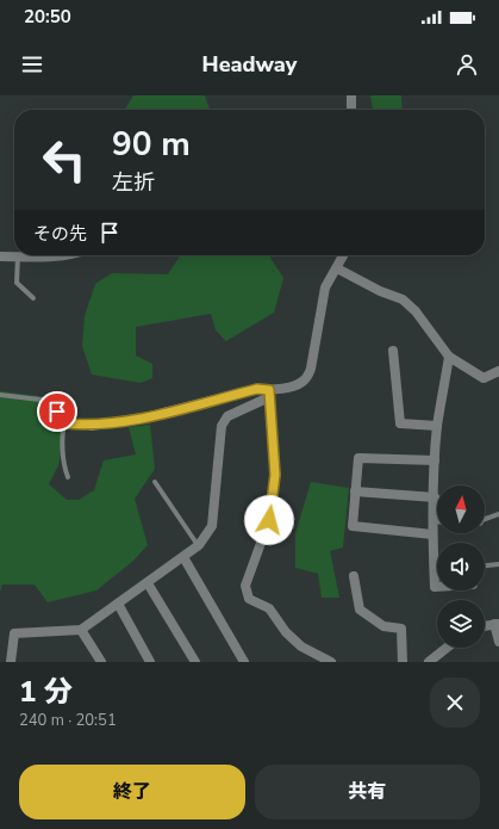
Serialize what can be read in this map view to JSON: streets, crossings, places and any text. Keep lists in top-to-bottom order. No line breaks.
{"north":"top","page":{"status":"20:50","header":"Headway","turn":["90 m","左折"],"then":"その先","heading":["1 分","240 m · 20:51"],"buttons":["終了","共有"]}}
